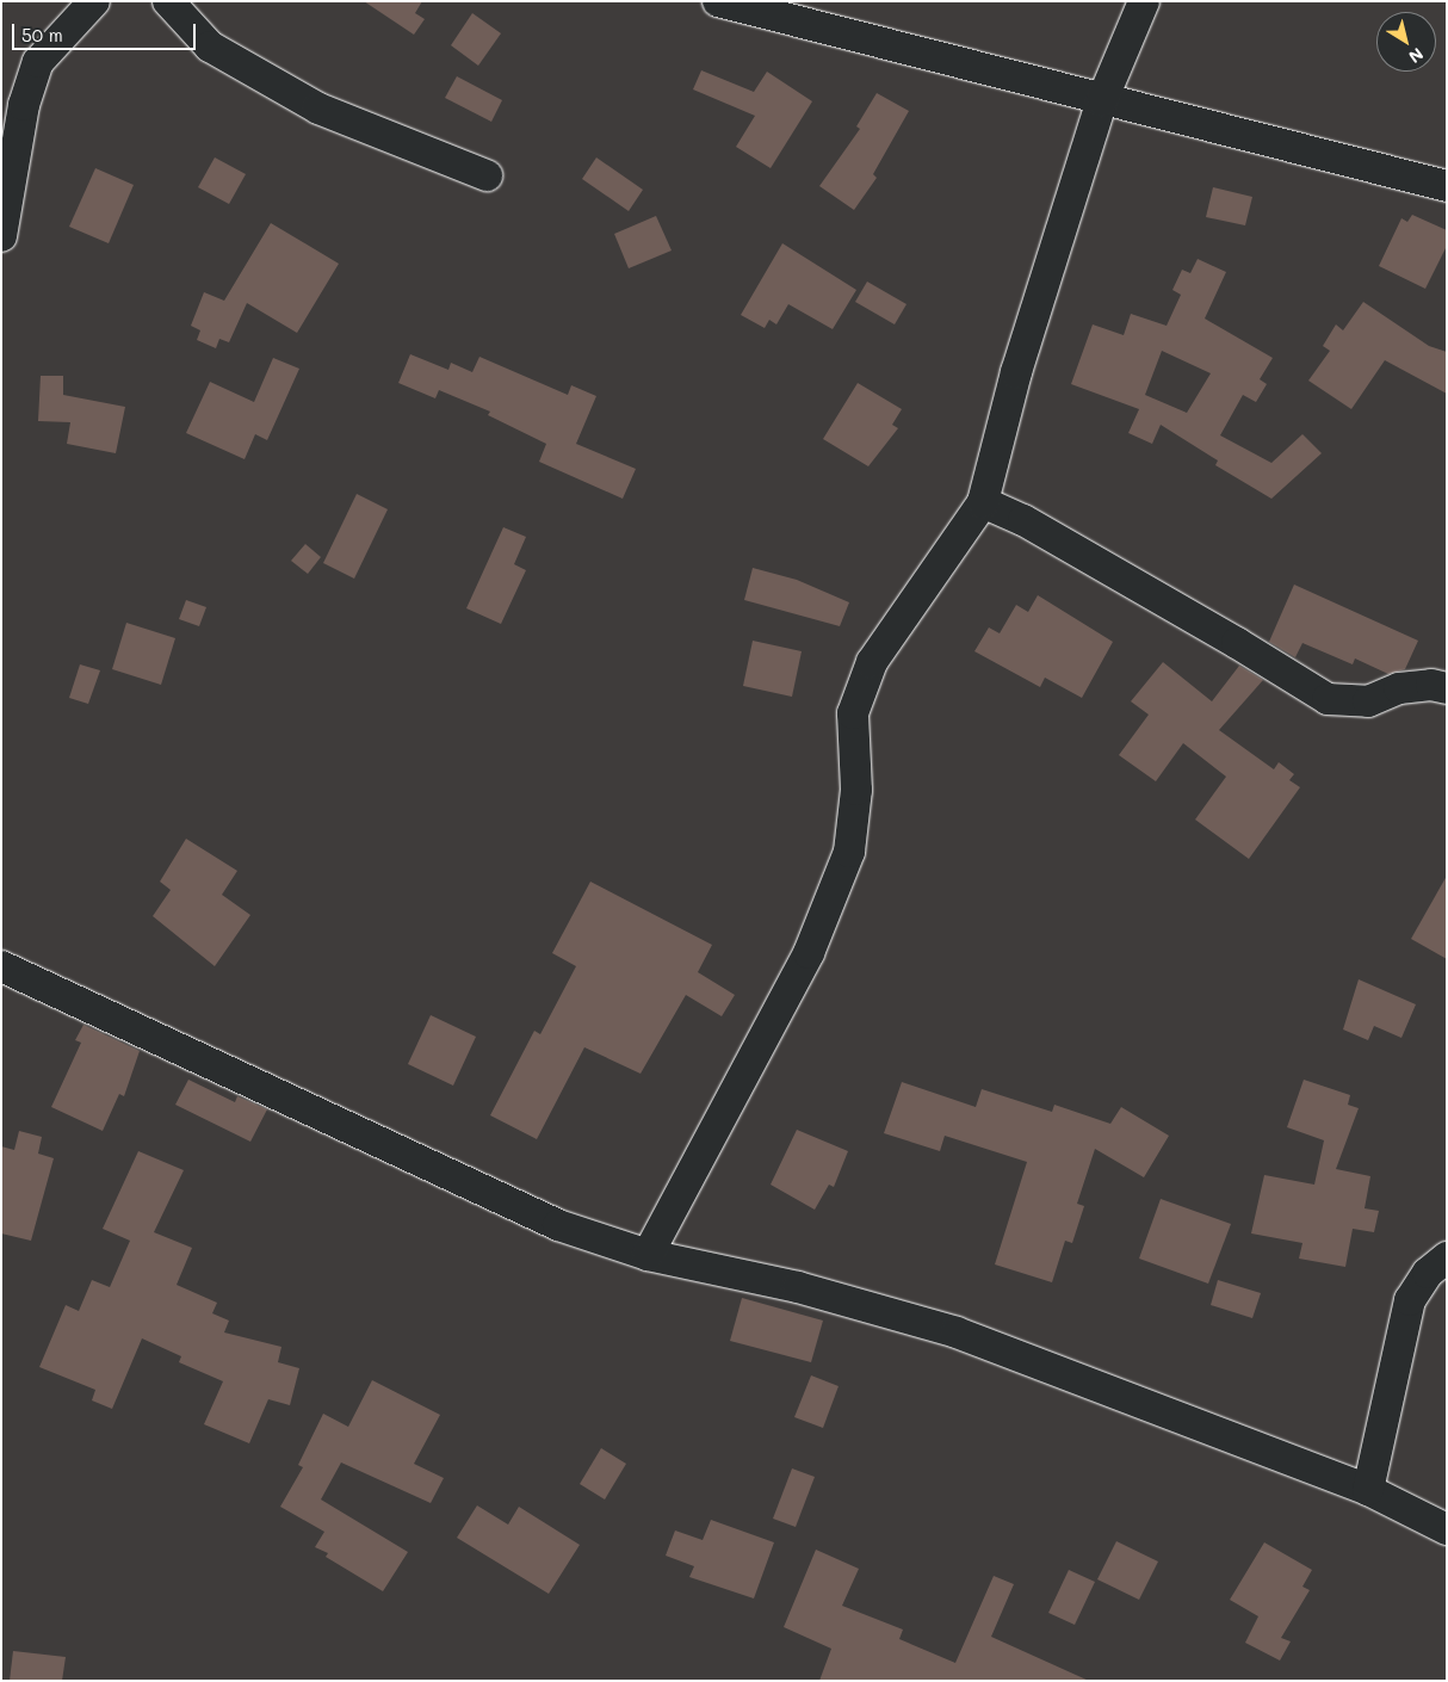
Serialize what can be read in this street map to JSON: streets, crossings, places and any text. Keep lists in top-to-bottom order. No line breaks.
{"scale_bar":"50 m","north":"bottom right"}
